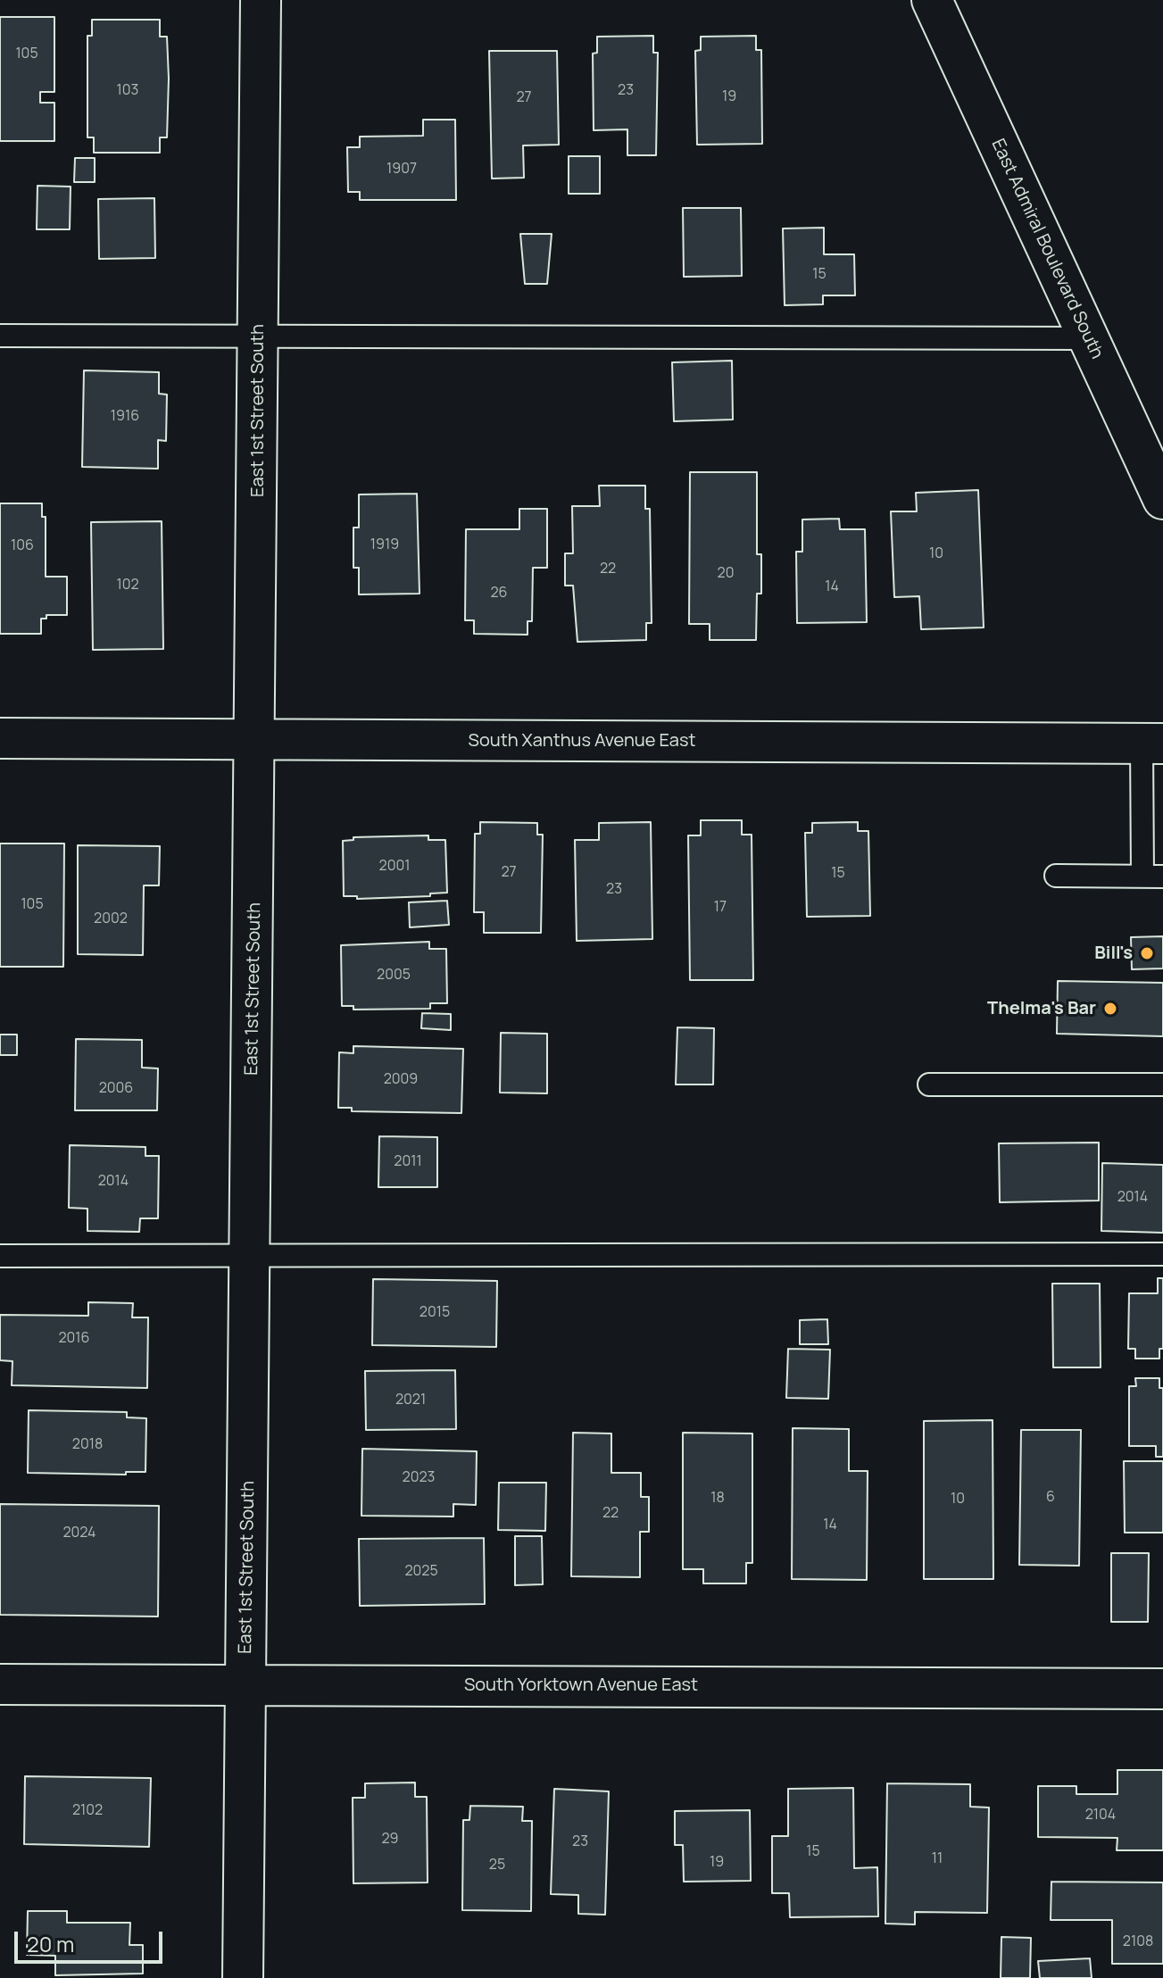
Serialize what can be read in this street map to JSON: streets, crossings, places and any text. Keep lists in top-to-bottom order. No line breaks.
{"streets":{"street":["East Admiral Boulevard South","East 1st Street South","South Xanthus Avenue East","South Yorktown Avenue East"]},"crossings":[["East 1st Street South","South Xanthus Avenue East"],["East 1st Street South","South Yorktown Avenue East"]],"places":["Bill's","Thelma's Bar"],"house_numbers":["105","103","23","19","27","1907","15","1916","1919","106","10","22","20","102","14","26","2001","27","15","23","105","17","2002","2005","2009","2006","2011","2014","2014","2015","2016","2021","2018","2023","6","18","10","22","14","2024","2025","2102","2104","29","23","15","11","19","25","2108"],"scale_bar":"20 m"}
